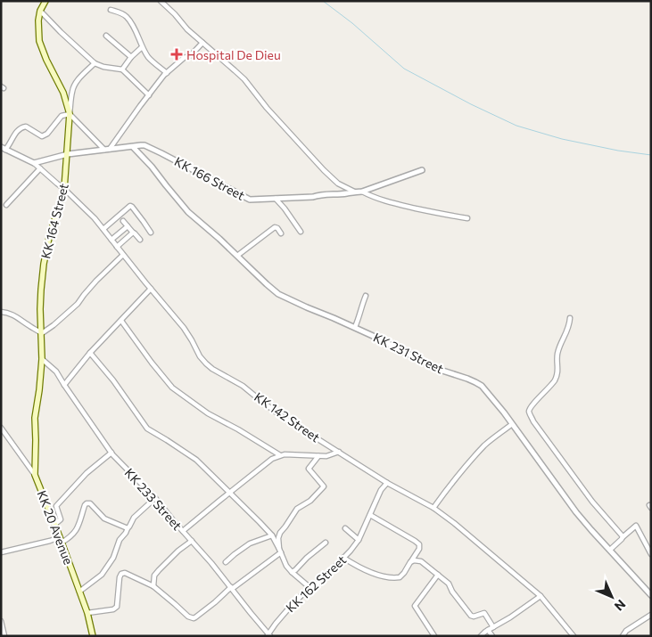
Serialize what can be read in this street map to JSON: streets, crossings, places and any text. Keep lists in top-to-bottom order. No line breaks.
{"streets":{"main road":["KK 164 Street","KK 20 Avenue"],"street":["KK 166 Street","KK 231 Street","KK 142 Street","KK 233 Street","KK 162 Street"]},"crossings":[["KK 166 Street","KK 164 Street"],["KK 166 Street","KK 231 Street"],["KK 166 Street","KK 142 Street"],["KK 164 Street","KK 142 Street"],["KK 164 Street","KK 233 Street"],["KK 164 Street","KK 20 Avenue"],["KK 142 Street","KK 162 Street"],["KK 233 Street","KK 162 Street"]],"places":{"health":["Hospital De Dieu"]},"north":"bottom right"}
